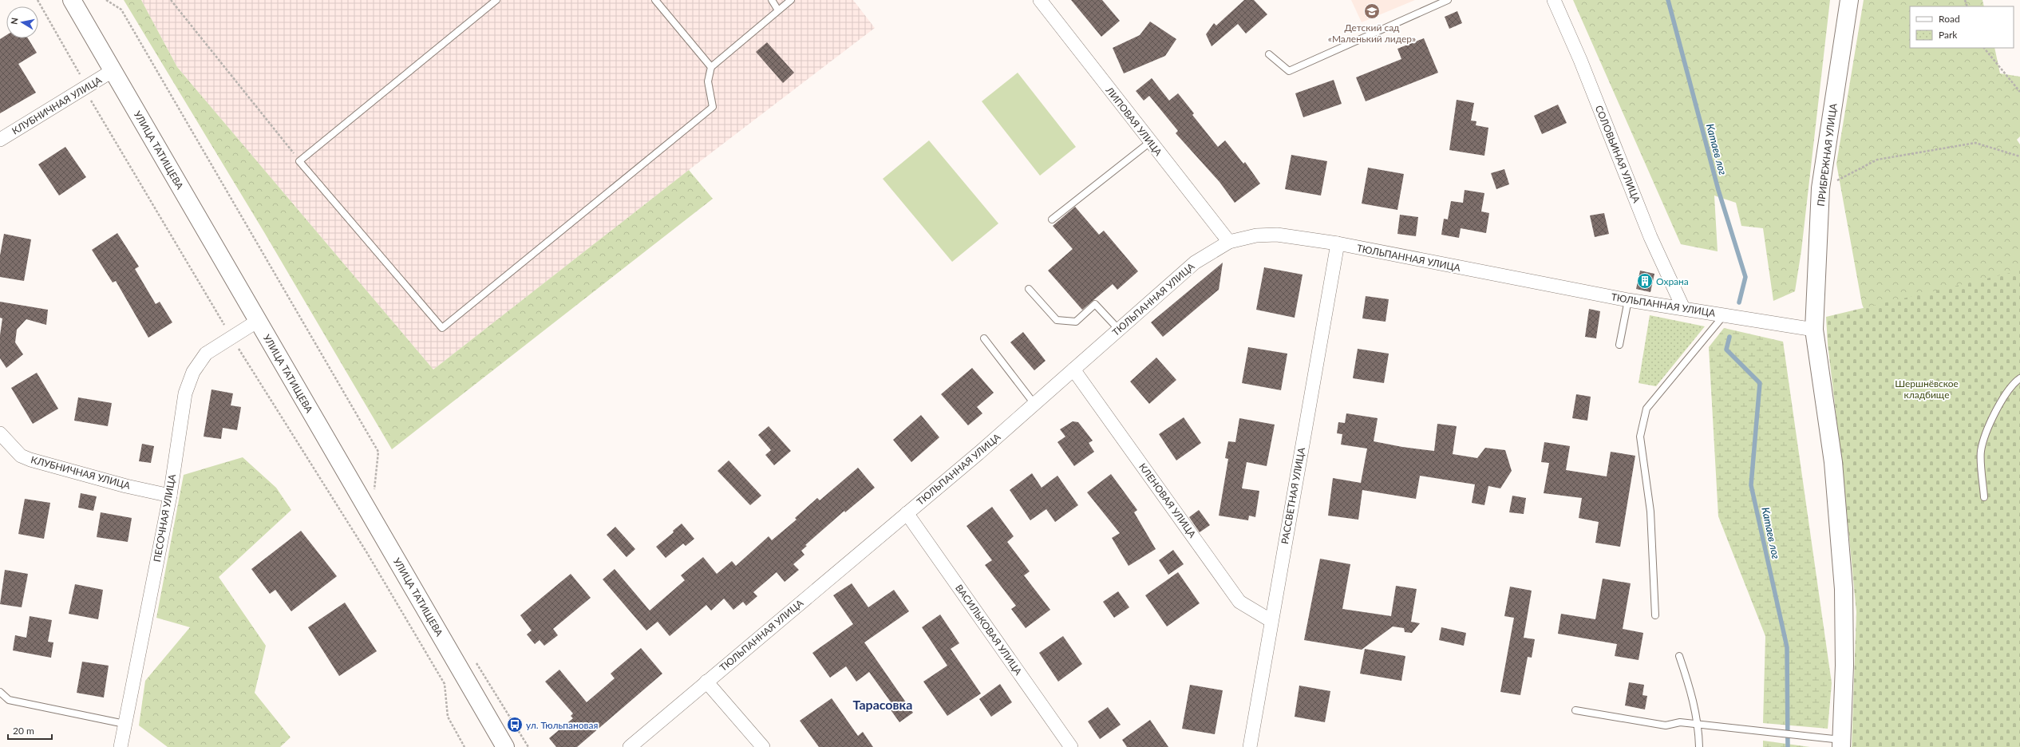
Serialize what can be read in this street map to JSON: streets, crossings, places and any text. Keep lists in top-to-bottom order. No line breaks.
{"streets":{"street":["КЛУБНИЧНАЯ УЛИЦА","ЛИПОВАЯ УЛИЦА","УЛИЦА ТАТИЩЕВА","СОЛОВЬИНАЯ УЛИЦА","ПРИБРЕЖНАЯ УЛИЦА","ТЮЛЬПАННАЯ УЛИЦА","РАССВЕТНАЯ УЛИЦА","КЛЕНОВАЯ УЛИЦА","ПЕСОЧНАЯ УЛИЦА","ВАСИЛЬКОВАЯ УЛИЦА"]},"crossings":[["КЛУБНИЧНАЯ УЛИЦА","УЛИЦА ТАТИЩЕВА"],["КЛУБНИЧНАЯ УЛИЦА","ПЕСОЧНАЯ УЛИЦА"],["ЛИПОВАЯ УЛИЦА","ТЮЛЬПАННАЯ УЛИЦА"],["УЛИЦА ТАТИЩЕВА","ПЕСОЧНАЯ УЛИЦА"],["СОЛОВЬИНАЯ УЛИЦА","ТЮЛЬПАННАЯ УЛИЦА"],["ПРИБРЕЖНАЯ УЛИЦА","ТЮЛЬПАННАЯ УЛИЦА"],["ТЮЛЬПАННАЯ УЛИЦА","РАССВЕТНАЯ УЛИЦА"],["ТЮЛЬПАННАЯ УЛИЦА","КЛЕНОВАЯ УЛИЦА"],["ТЮЛЬПАННАЯ УЛИЦА","ВАСИЛЬКОВАЯ УЛИЦА"],["РАССВЕТНАЯ УЛИЦА","КЛЕНОВАЯ УЛИЦА"]],"districts":["Тарасовка"],"water":["Катаев лог"],"parks":["Шершнёвское кладбище"],"places":{"school or university":["Детский сад «Маленький лидер»"],"building":["Охрана"],"bus stop":["ул. Тюльпановая"]},"legend":["Road","Park"],"scale_bar":"20 m","north":"left"}
